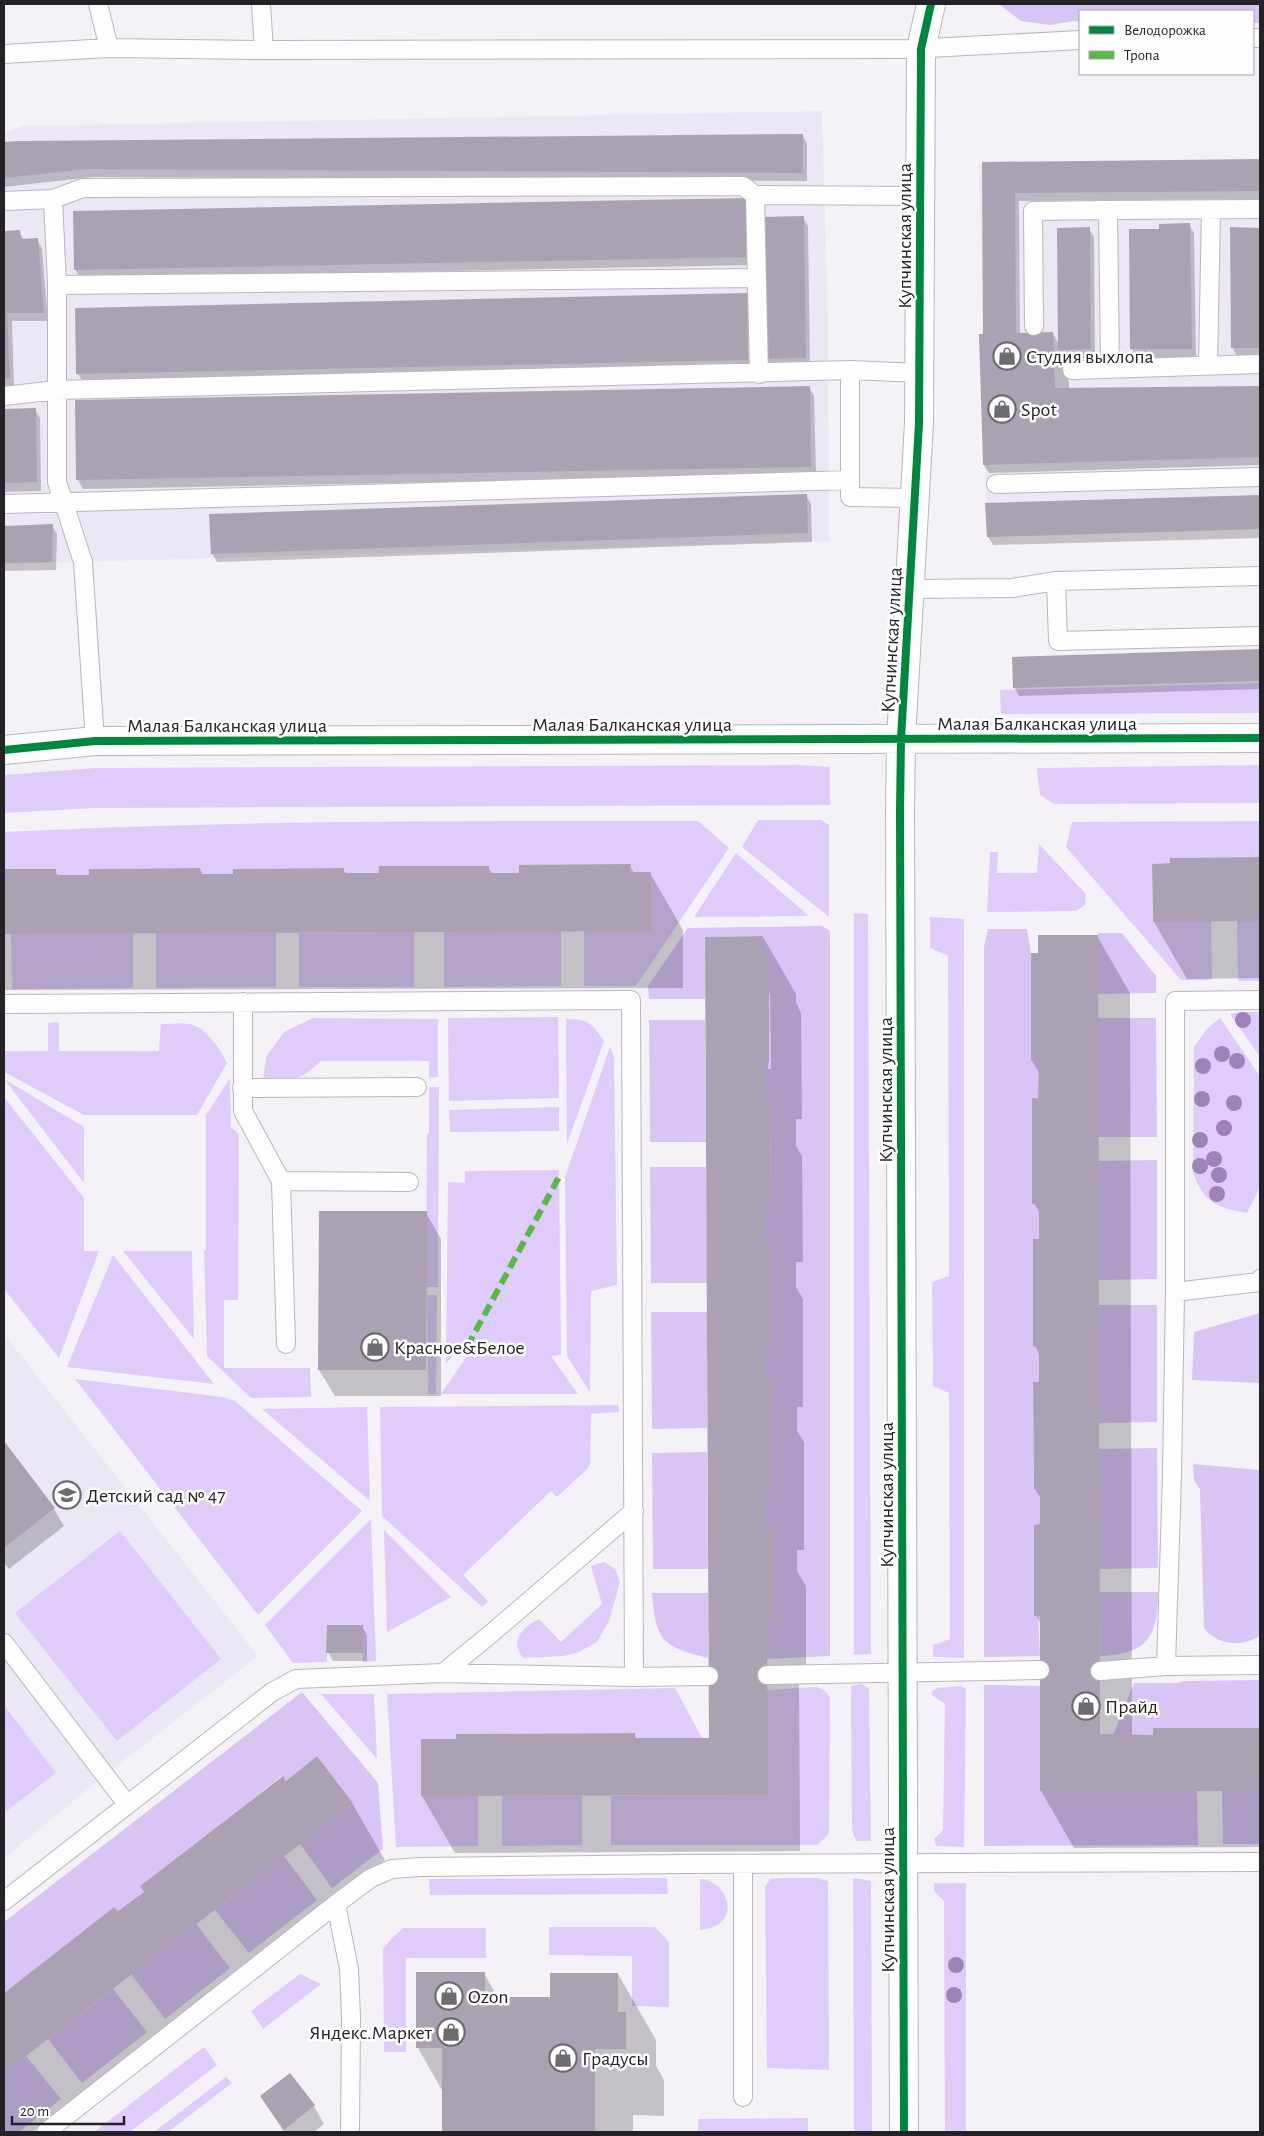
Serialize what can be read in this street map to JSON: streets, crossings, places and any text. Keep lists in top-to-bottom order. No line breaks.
{"streets":{"street":["Купчинская улица","Малая Балканская улица"]},"crossings":[["Купчинская улица","Малая Балканская улица"]],"places":{"shop":["Студия выхлопа","Spot","Красное&Белое","Прайд","Ozon","Яндекс.Маркет","Градусы"],"school or university":["Детский сад № 47"]},"legend":["Велодорожка","Тропа"],"scale_bar":"20 m"}
